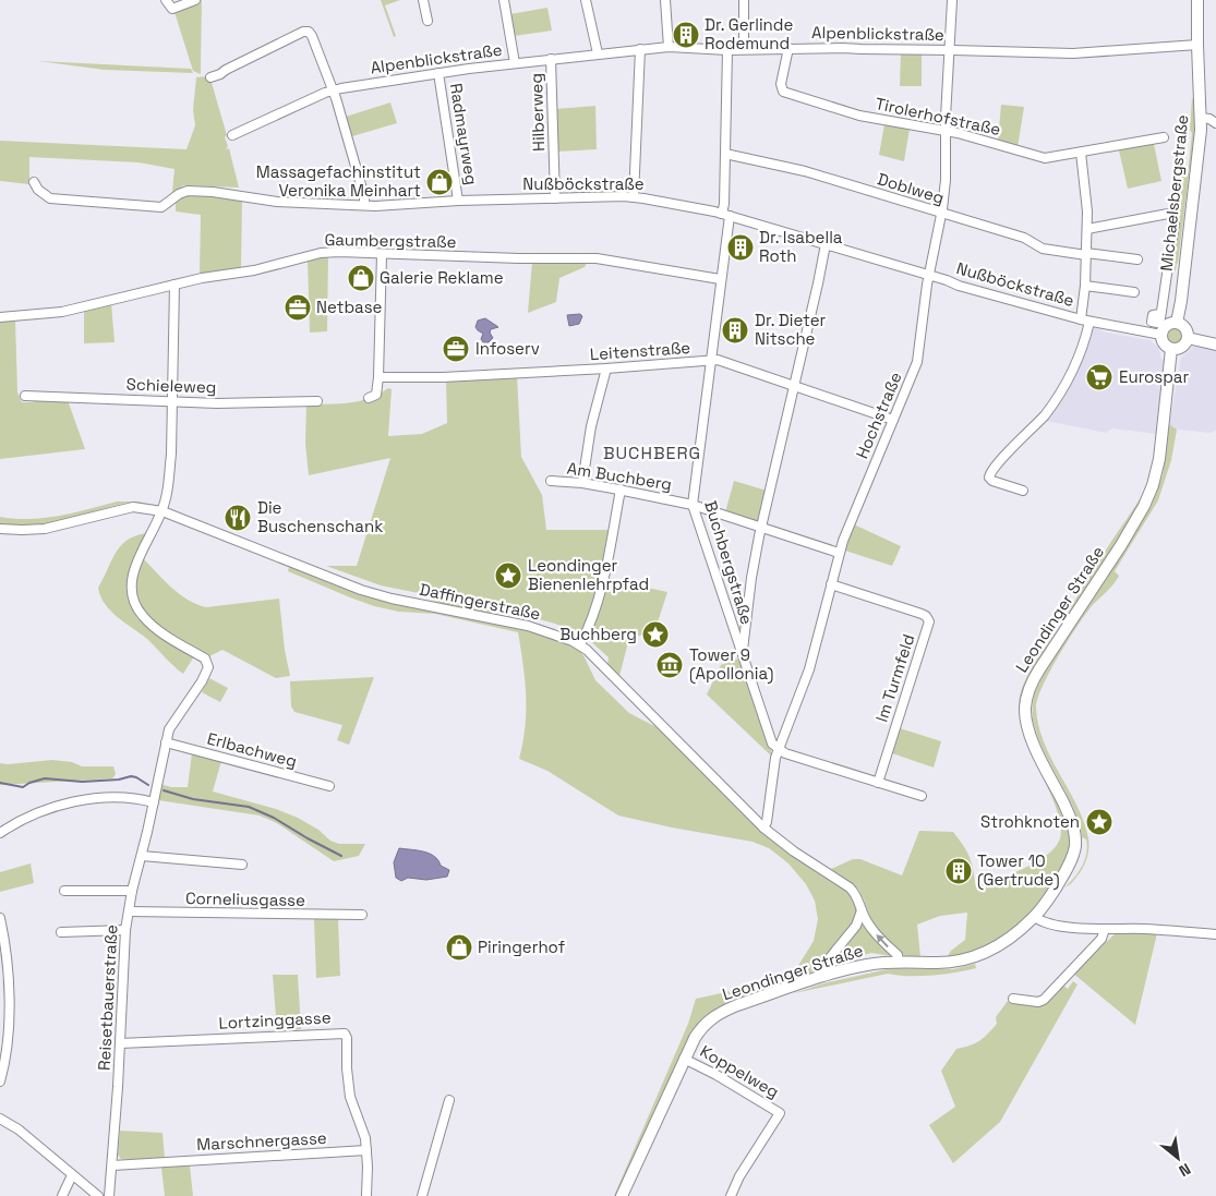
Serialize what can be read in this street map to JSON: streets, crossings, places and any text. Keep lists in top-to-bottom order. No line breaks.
{"streets":{"street":["Alpenblickstraße","Hilberweg","Tirolerhofstraße","Radmayrweg","Nußböckstraße","Doblweg","Michaelsbergstraße","Gaumbergstraße","Leitenstraße","Schieleweg","Hochstraße","Am Buchberg","Buchbergstraße","Daffingerstraße","Leondinger Straße","Im Turmfeld","Erlbachweg","Corneliusgasse","Reisetbauerstraße","Lortzinggasse","Koppelweg","Marschnergasse"]},"crossings":[["Alpenblickstraße","Hilberweg"],["Alpenblickstraße","Tirolerhofstraße"],["Alpenblickstraße","Radmayrweg"],["Alpenblickstraße","Michaelsbergstraße"],["Alpenblickstraße","Hochstraße"],["Alpenblickstraße","Buchbergstraße"],["Hilberweg","Nußböckstraße"],["Tirolerhofstraße","Hochstraße"],["Radmayrweg","Nußböckstraße"],["Nußböckstraße","Michaelsbergstraße"],["Nußböckstraße","Hochstraße"],["Nußböckstraße","Buchbergstraße"],["Nußböckstraße","Leondinger Straße"],["Doblweg","Hochstraße"],["Doblweg","Buchbergstraße"],["Michaelsbergstraße","Leondinger Straße"],["Gaumbergstraße","Buchbergstraße"],["Leitenstraße","Hochstraße"],["Leitenstraße","Buchbergstraße"],["Hochstraße","Am Buchberg"],["Hochstraße","Buchbergstraße"],["Hochstraße","Daffingerstraße"],["Hochstraße","Im Turmfeld"],["Am Buchberg","Buchbergstraße"],["Daffingerstraße","Leondinger Straße"],["Leondinger Straße","Koppelweg"],["Corneliusgasse","Reisetbauerstraße"],["Reisetbauerstraße","Lortzinggasse"],["Reisetbauerstraße","Marschnergasse"],["Lortzinggasse","Marschnergasse"]],"districts":["BUCHBERG"],"places":{"building":["Dr. Gerlinde Rodemund","Dr. Isabella Roth","Dr. Dieter Nitsche","Tower 10 (Gertrude)"],"shop":["Massagefachinstitut Veronika Meinhart","Galerie Reklame","Piringerhof"],"office":["Netbase","Infoserv"],"supermarket":["Eurospar"],"restaurant":["Die Buschenschank"],"place":["Leondinger Bienenlehrpfad","Buchberg","Strohknoten"],"museum":["Tower 9 (Apollonia)"]},"north":"bottom right"}
